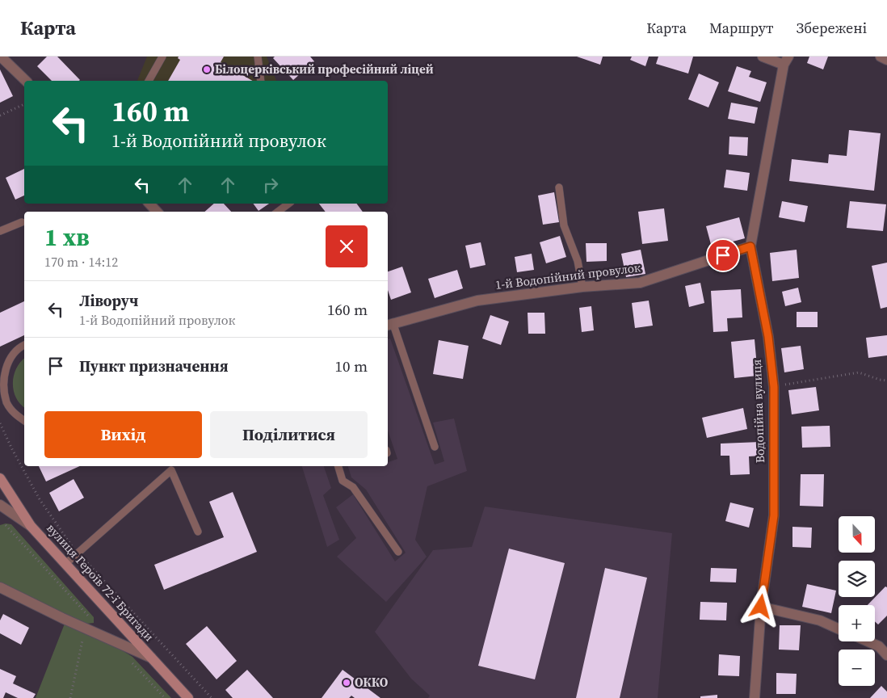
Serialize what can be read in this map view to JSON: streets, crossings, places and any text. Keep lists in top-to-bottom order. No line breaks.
{"streets":{"main road":["вулиця Героїв 72-ї Бригади"],"street":["1-й Водопійний провулок","Водопійна вулиця"]},"crossings":[["1-й Водопійний провулок","Водопійна вулиця"]],"places":["Білоцерківський професійний ліцей","ОККО"],"north":"bottom","page":{"header":"Карта","nav":["Карта","Маршрут","Збережені"],"turn":["160 m","1-й Водопійний провулок"],"heading":["1 хв","170 m · 14:12"],"list":[{"name":"Ліворуч","note":"1-й Водопійний провулок","value":"160 m"},{"name":"Пункт призначення","value":"10 m"}],"buttons":["Вихід","Поділитися"],"map_buttons":["+","−"]}}
